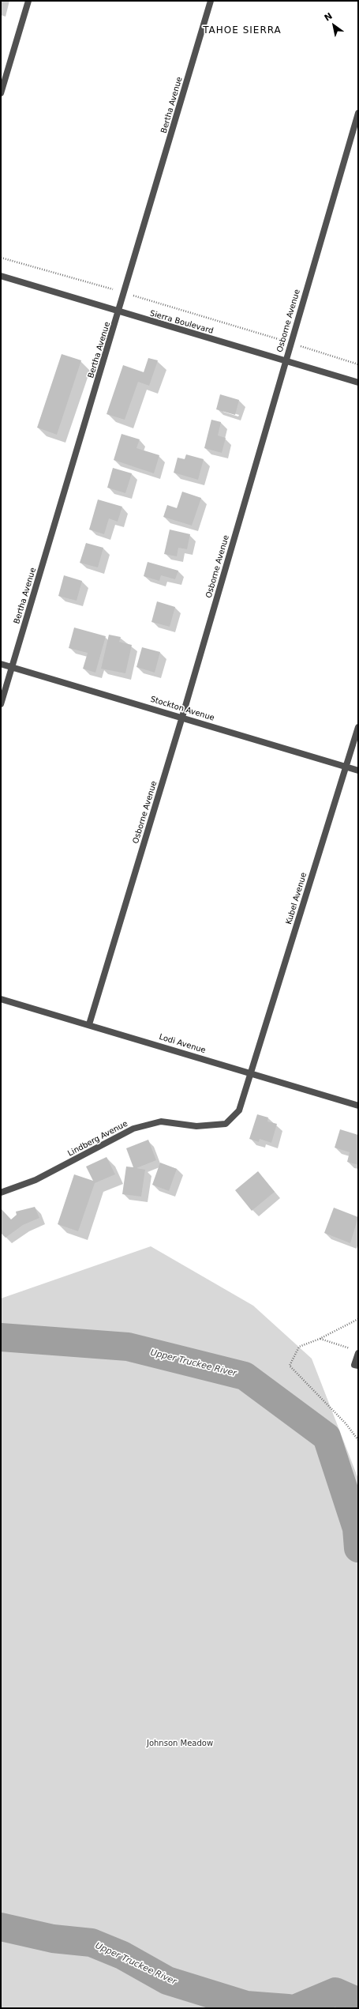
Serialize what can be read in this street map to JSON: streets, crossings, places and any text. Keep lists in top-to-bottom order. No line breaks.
{"streets":{"street":["Bertha Avenue","Osborne Avenue","Sierra Boulevard","Stockton Avenue","Kubel Avenue","Lodi Avenue","Lindberg Avenue"]},"crossings":[["Bertha Avenue","Sierra Boulevard"],["Bertha Avenue","Stockton Avenue"],["Osborne Avenue","Sierra Boulevard"],["Osborne Avenue","Stockton Avenue"],["Osborne Avenue","Lodi Avenue"],["Stockton Avenue","Kubel Avenue"],["Kubel Avenue","Lodi Avenue"],["Kubel Avenue","Lindberg Avenue"],["Lodi Avenue","Lindberg Avenue"]],"districts":["TAHOE SIERRA"],"water":["Upper Truckee River"],"parks":["Johnson Meadow"],"north":"top left"}
